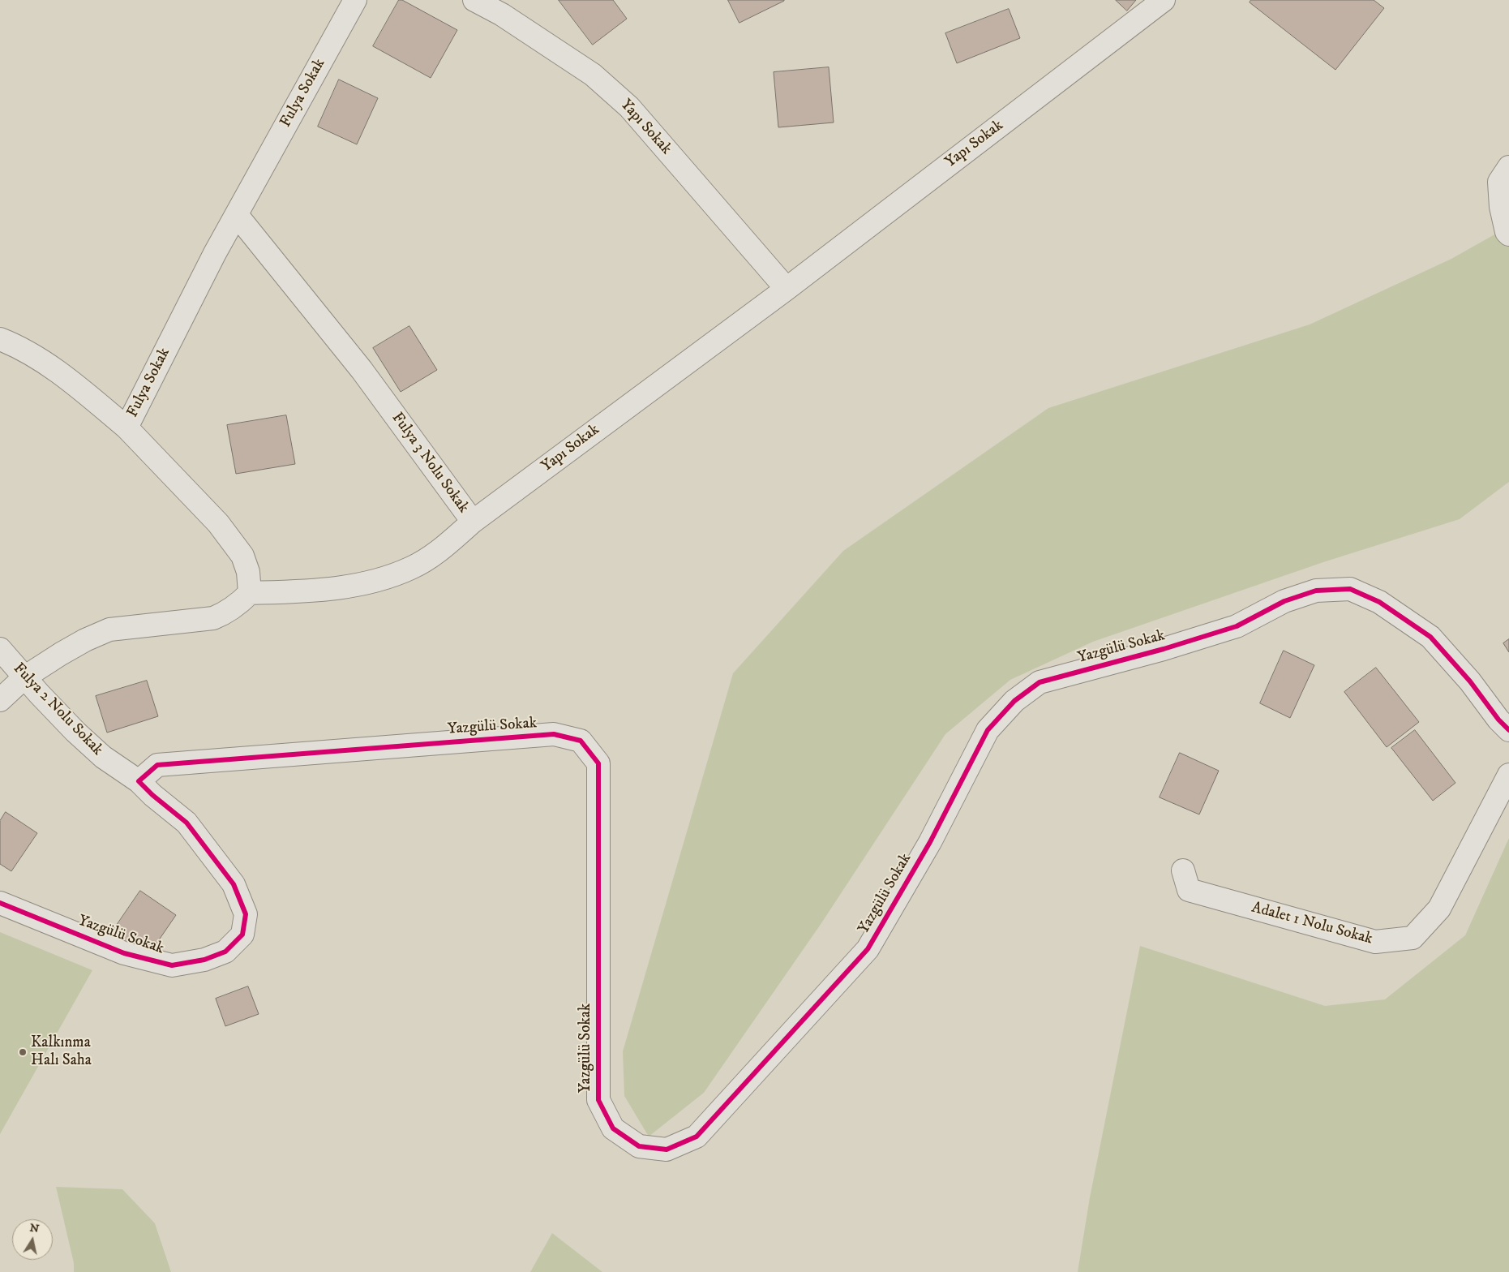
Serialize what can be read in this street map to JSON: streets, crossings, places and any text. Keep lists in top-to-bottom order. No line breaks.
{"streets":{"street":["Fulya Sokak","Yapı Sokak","Fulya 3 Nolu Sokak","Yazgülü Sokak","Fulya 2 Nolu Sokak","Adalet 1 Nolu Sokak"]},"crossings":[["Fulya Sokak","Fulya 3 Nolu Sokak"],["Yapı Sokak","Fulya 3 Nolu Sokak"],["Yazgülü Sokak","Fulya 2 Nolu Sokak"]],"places":["Kalkınma Halı Saha"],"north":"top"}
